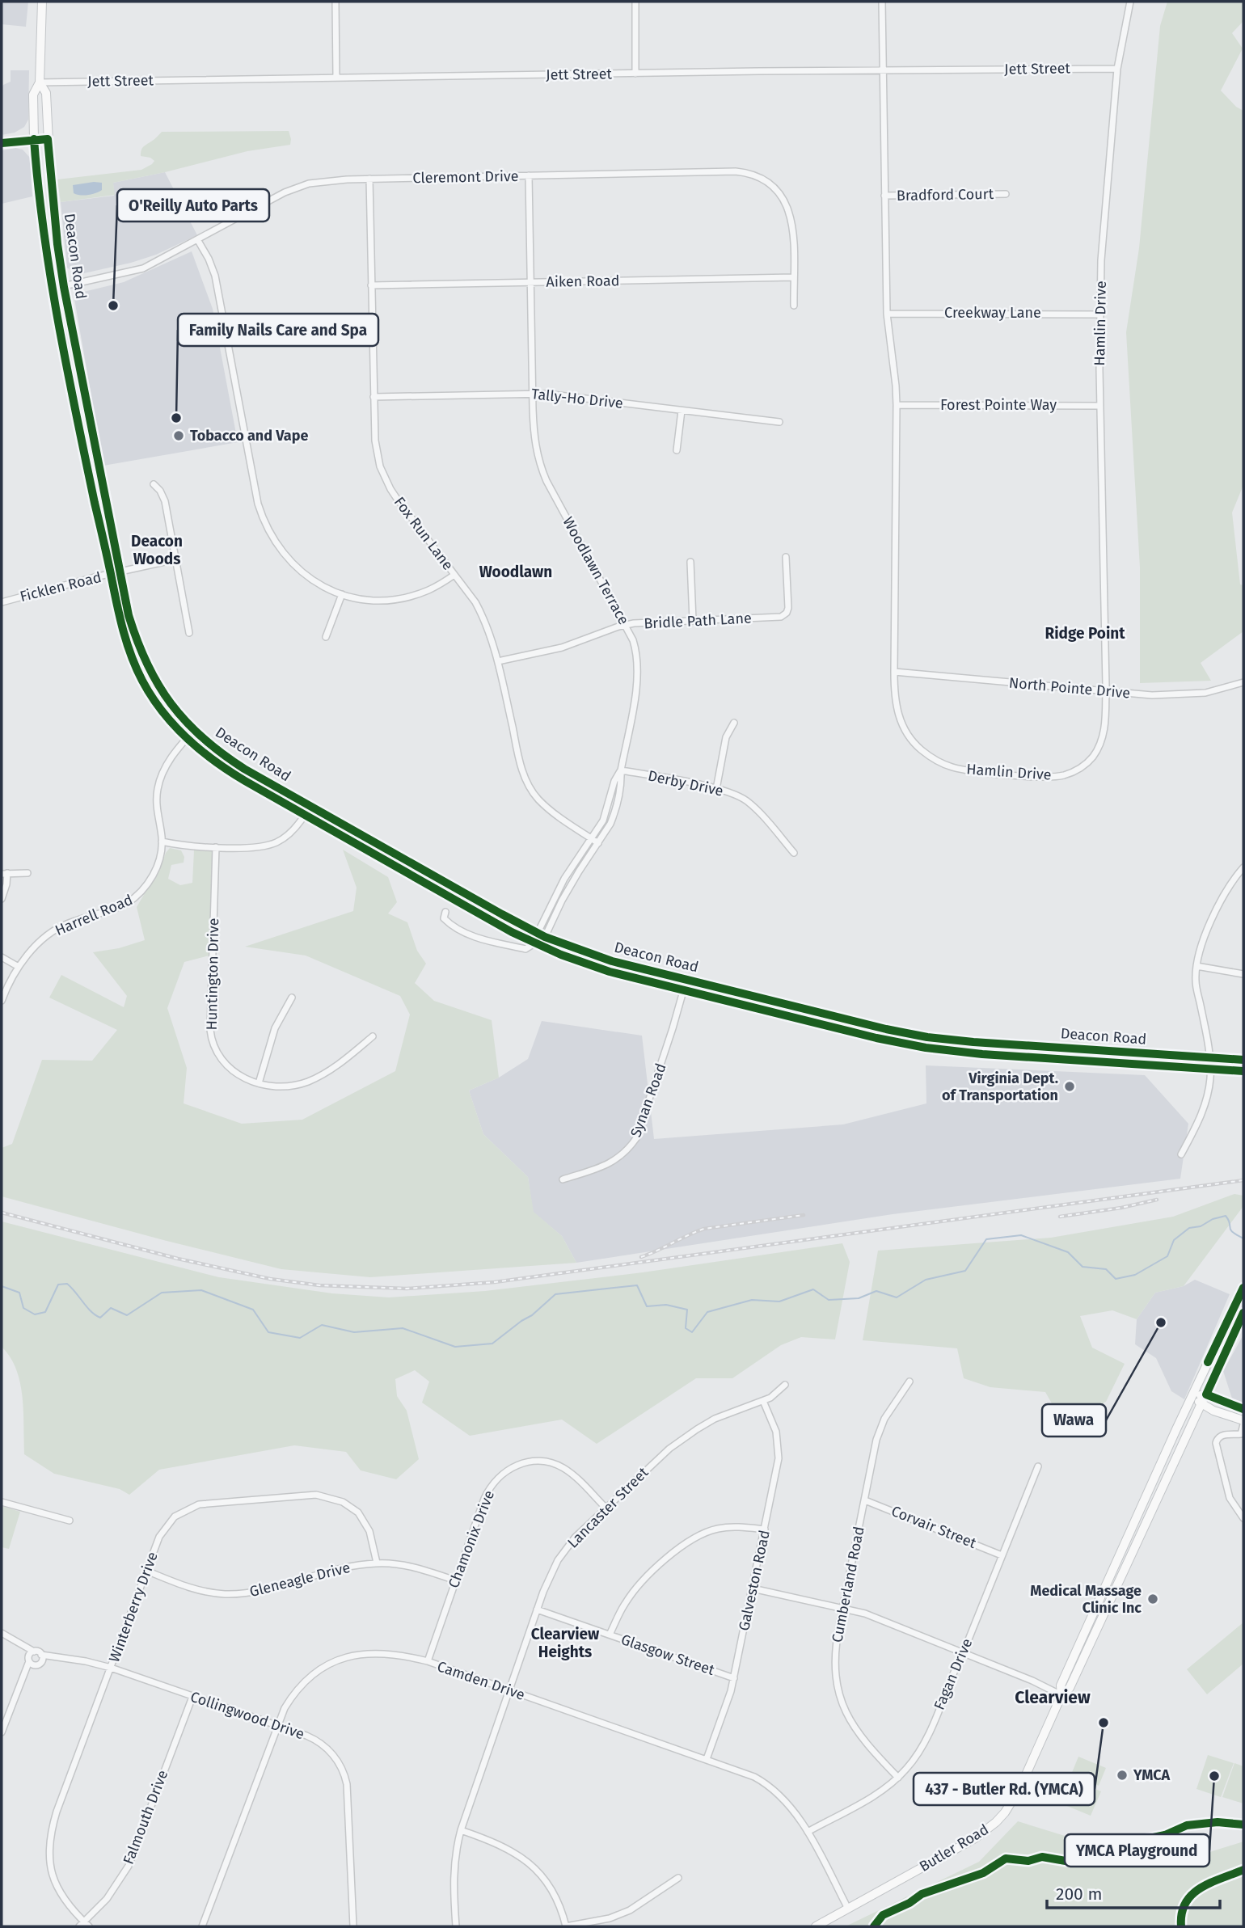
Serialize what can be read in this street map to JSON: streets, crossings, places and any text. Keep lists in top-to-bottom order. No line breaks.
{"streets":{"main road":["Deacon Road","Butler Road"],"street":["Jett Street","Cleremont Drive","Bradford Court","Aiken Road","Creekway Lane","Hamlin Drive","Tally-Ho Drive","Forest Pointe Way","Fox Run Lane","Woodlawn Terrace","Ficklen Road","Bridle Path Lane","North Pointe Drive","Derby Drive","Harrell Road","Huntington Drive","Synan Road","Lancaster Street","Corvair Street","Chamonix Drive","Gleneagle Drive","Galveston Road","Cumberland Road","Winterberry Drive","Glasgow Street","Fagan Drive","Camden Drive","Collingwood Drive","Falmouth Drive"]},"crossings":[["Jett Street","Deacon Road"],["Jett Street","Hamlin Drive"],["Cleremont Drive","Deacon Road"],["Cleremont Drive","Aiken Road"],["Cleremont Drive","Fox Run Lane"],["Cleremont Drive","Woodlawn Terrace"],["Bradford Court","Hamlin Drive"],["Deacon Road","Woodlawn Terrace"],["Deacon Road","Ficklen Road"],["Deacon Road","Harrell Road"],["Deacon Road","Synan Road"],["Aiken Road","Fox Run Lane"],["Aiken Road","Woodlawn Terrace"],["Creekway Lane","Hamlin Drive"],["Hamlin Drive","Forest Pointe Way"],["Hamlin Drive","North Pointe Drive"],["Tally-Ho Drive","Fox Run Lane"],["Tally-Ho Drive","Woodlawn Terrace"],["Fox Run Lane","Woodlawn Terrace"],["Fox Run Lane","Bridle Path Lane"],["Woodlawn Terrace","Bridle Path Lane"],["Woodlawn Terrace","Derby Drive"],["Lancaster Street","Chamonix Drive"],["Lancaster Street","Galveston Road"],["Lancaster Street","Glasgow Street"],["Lancaster Street","Camden Drive"],["Corvair Street","Cumberland Road"],["Corvair Street","Fagan Drive"],["Chamonix Drive","Gleneagle Drive"],["Chamonix Drive","Camden Drive"],["Gleneagle Drive","Winterberry Drive"],["Galveston Road","Glasgow Street"],["Galveston Road","Camden Drive"],["Cumberland Road","Fagan Drive"],["Winterberry Drive","Collingwood Drive"],["Winterberry Drive","Falmouth Drive"],["Fagan Drive","Camden Drive"],["Camden Drive","Collingwood Drive"],["Camden Drive","Butler Road"],["Collingwood Drive","Falmouth Drive"]],"districts":["Deacon Woods","Woodlawn","Ridge Point","Clearview Heights","Clearview"],"places":["O'Reilly Auto Parts","Family Nails Care and Spa","Tobacco and Vape","Virginia Dept. of Transportation","Wawa","Medical Massage Clinic Inc","437 - Butler Rd. (YMCA)","YMCA","YMCA Playground"],"scale_bar":"200 m"}
